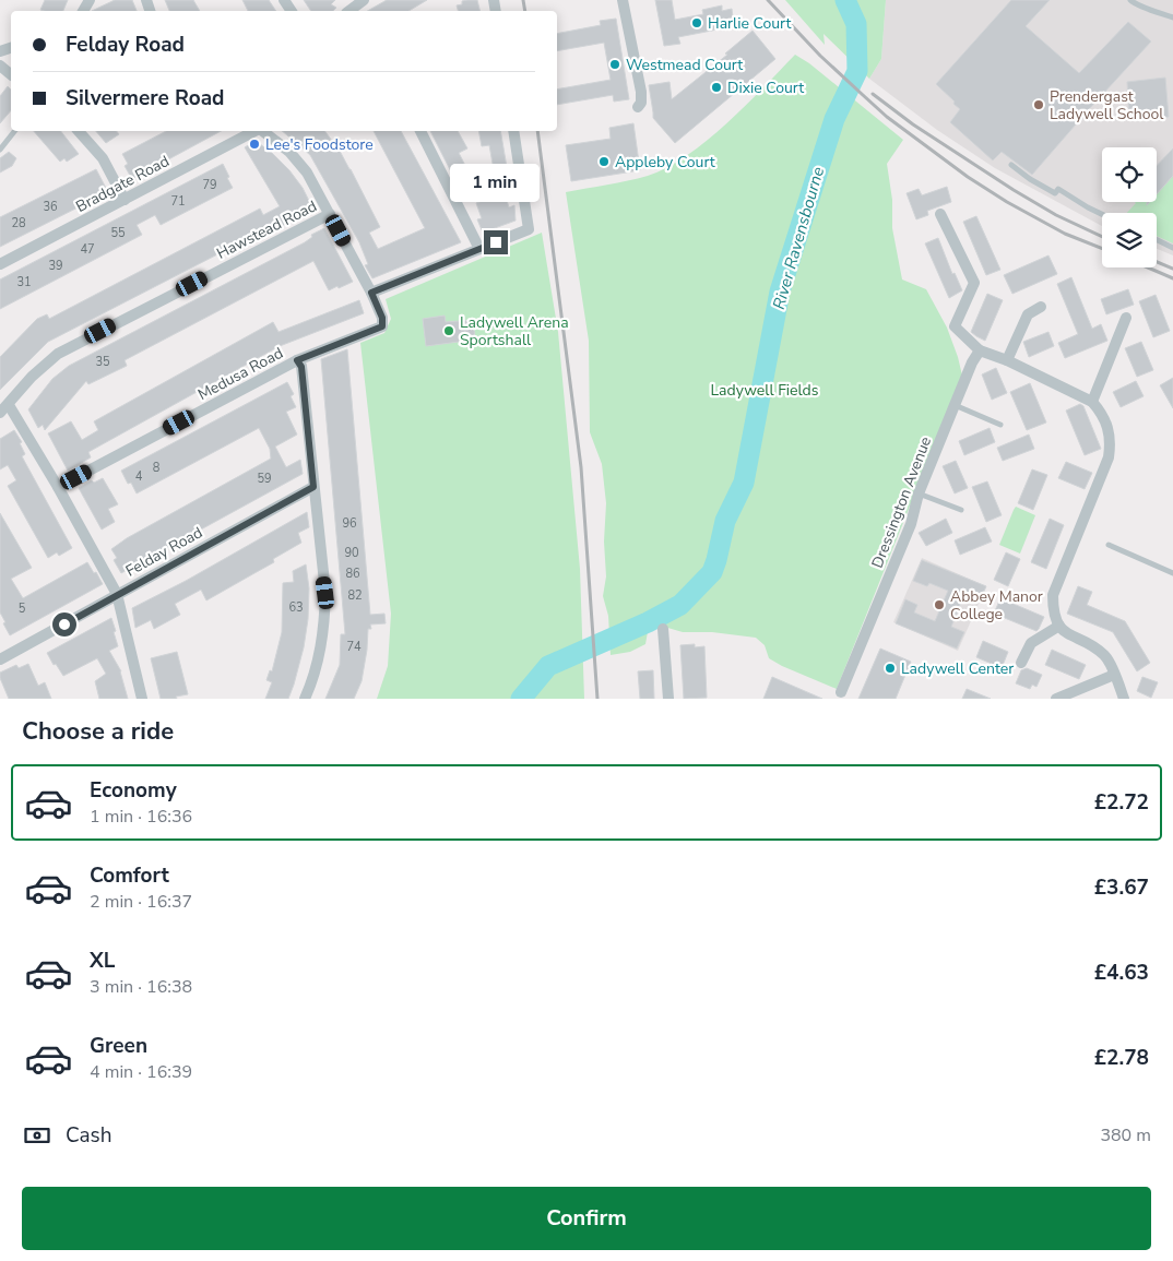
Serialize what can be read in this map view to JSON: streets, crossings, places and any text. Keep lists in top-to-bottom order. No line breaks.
{"streets":{"street":["Bradgate Road","Hawstead Road","Medusa Road","Dressington Avenue","Felday Road"]},"water":["River Ravensbourne"],"parks":["Ladywell Fields"],"places":["Harlie Court","Westmead Court","Dixie Court","Prendergast Ladywell School","Lee's Foodstore","Appleby Court","Ladywell Arena Sportshall","Abbey Manor College","Ladywell Center"],"house_numbers":["79","71","36","28","55","47","39","31","35","8","4","59","96","90","86","82","63","5","74"],"page":{"banner":["Felday Road","Silvermere Road"],"bubble":"1 min","heading":"Choose a ride","list":[{"name":"Economy","note":"1 min · 16:36","value":"£2.72"},{"name":"Comfort","note":"2 min · 16:37","value":"£3.67"},{"name":"XL","note":"3 min · 16:38","value":"£4.63"},{"name":"Green","note":"4 min · 16:39","value":"£2.78"}],"pay":["Cash","380 m"],"buttons":"Confirm"}}
